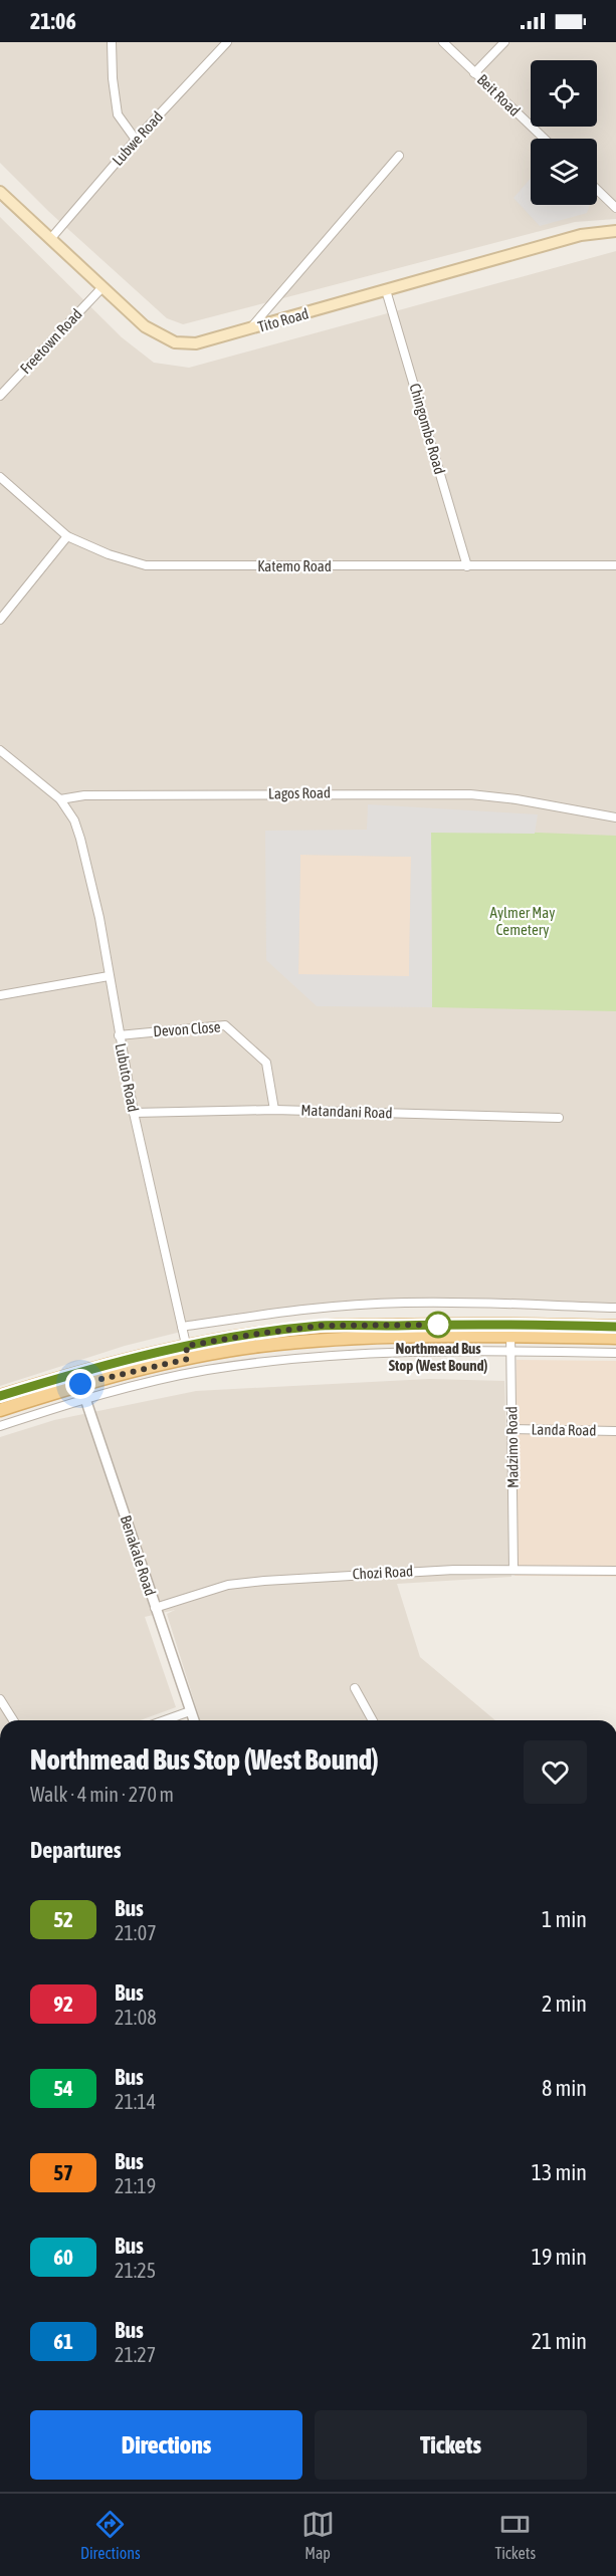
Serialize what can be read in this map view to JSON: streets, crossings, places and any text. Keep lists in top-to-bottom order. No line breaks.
{"streets":{"main road":["Tito Road"],"street":["Beit Road","Lubwe Road","Freetown Road","Chingombe Road","Katemo Road","Lagos Road","Devon Close","Lubuto Road","Matandani Road","Landa Road","Madzimo Road","Benakale Road","Chozi Road"]},"crossings":[["Lubwe Road","Tito Road"],["Tito Road","Freetown Road"],["Tito Road","Chingombe Road"],["Chingombe Road","Katemo Road"],["Lagos Road","Lubuto Road"],["Devon Close","Lubuto Road"],["Devon Close","Matandani Road"],["Lubuto Road","Matandani Road"],["Landa Road","Madzimo Road"],["Madzimo Road","Chozi Road"],["Benakale Road","Chozi Road"]],"parks":["Aylmer May Cemetery"],"places":["Northmead Bus Stop (West Bound)"],"lines":["bus line 52"],"page":{"status":"21:06","heading":[["Northmead Bus Stop (West Bound)","Walk · 4 min · 270 m"],"Departures"],"list":[{"mark":"52","name":"Bus","note":"21:07","value":"1 min"},{"mark":"92","name":"Bus","note":"21:08","value":"2 min"},{"mark":"54","name":"Bus","note":"21:14","value":"8 min"},{"mark":"57","name":"Bus","note":"21:19","value":"13 min"},{"mark":"60","name":"Bus","note":"21:25","value":"19 min"},{"mark":"61","name":"Bus","note":"21:27","value":"21 min"}],"buttons":["Directions","Tickets"],"tabs":["Directions","Map","Tickets"]}}
